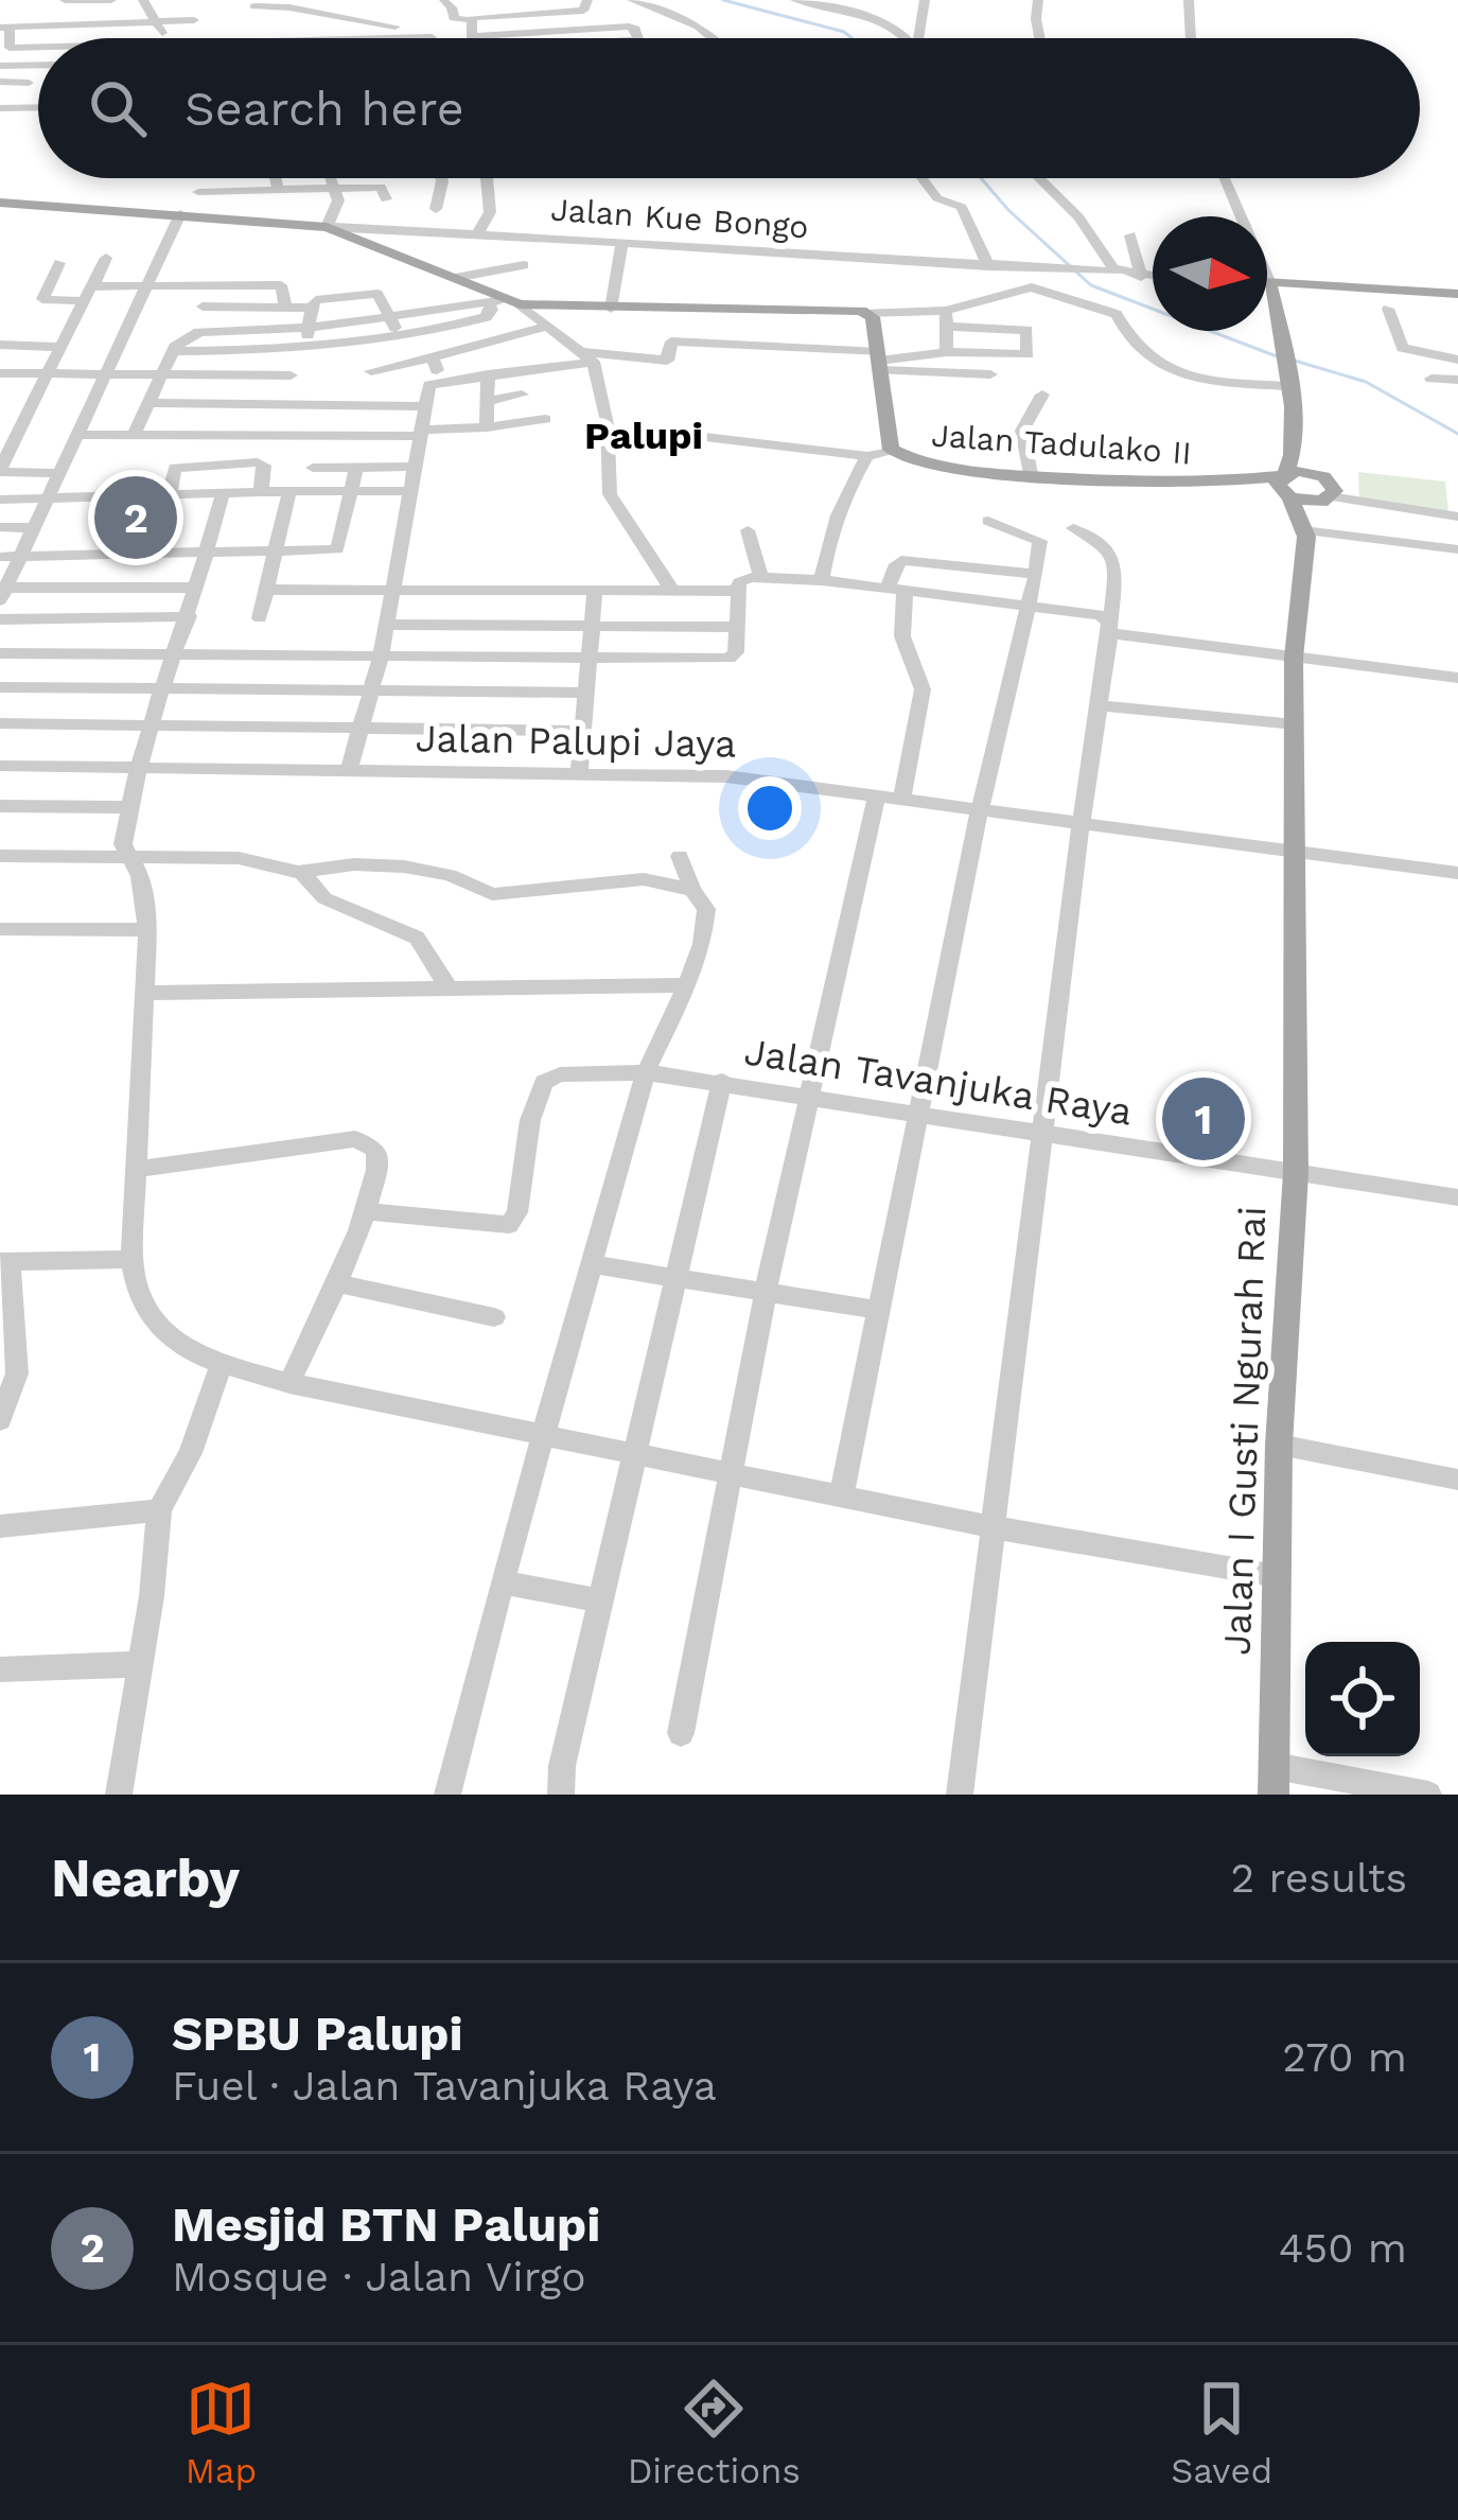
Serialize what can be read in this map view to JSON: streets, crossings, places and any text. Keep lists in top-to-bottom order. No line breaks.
{"streets":{"main road":["Jalan Tadulako II","Jalan I Gusti Ngurah Rai"],"street":["Jalan Kue Bongo","Jalan Palupi Jaya","Jalan Tavanjuka Raya"]},"crossings":[["Jalan Tadulako II","Jalan I Gusti Ngurah Rai"],["Jalan Palupi Jaya","Jalan I Gusti Ngurah Rai"],["Jalan Tavanjuka Raya","Jalan I Gusti Ngurah Rai"]],"districts":["Palupi"],"north":"right","page":{"search":"Search here","pins":["2","1"],"heading":["Nearby","2 results"],"list":[{"mark":"1","name":"SPBU Palupi","note":"Fuel · Jalan Tavanjuka Raya","value":"270 m"},{"mark":"2","name":"Mesjid BTN Palupi","note":"Mosque · Jalan Virgo","value":"450 m"}],"nav":["Map","Directions","Saved"]}}
